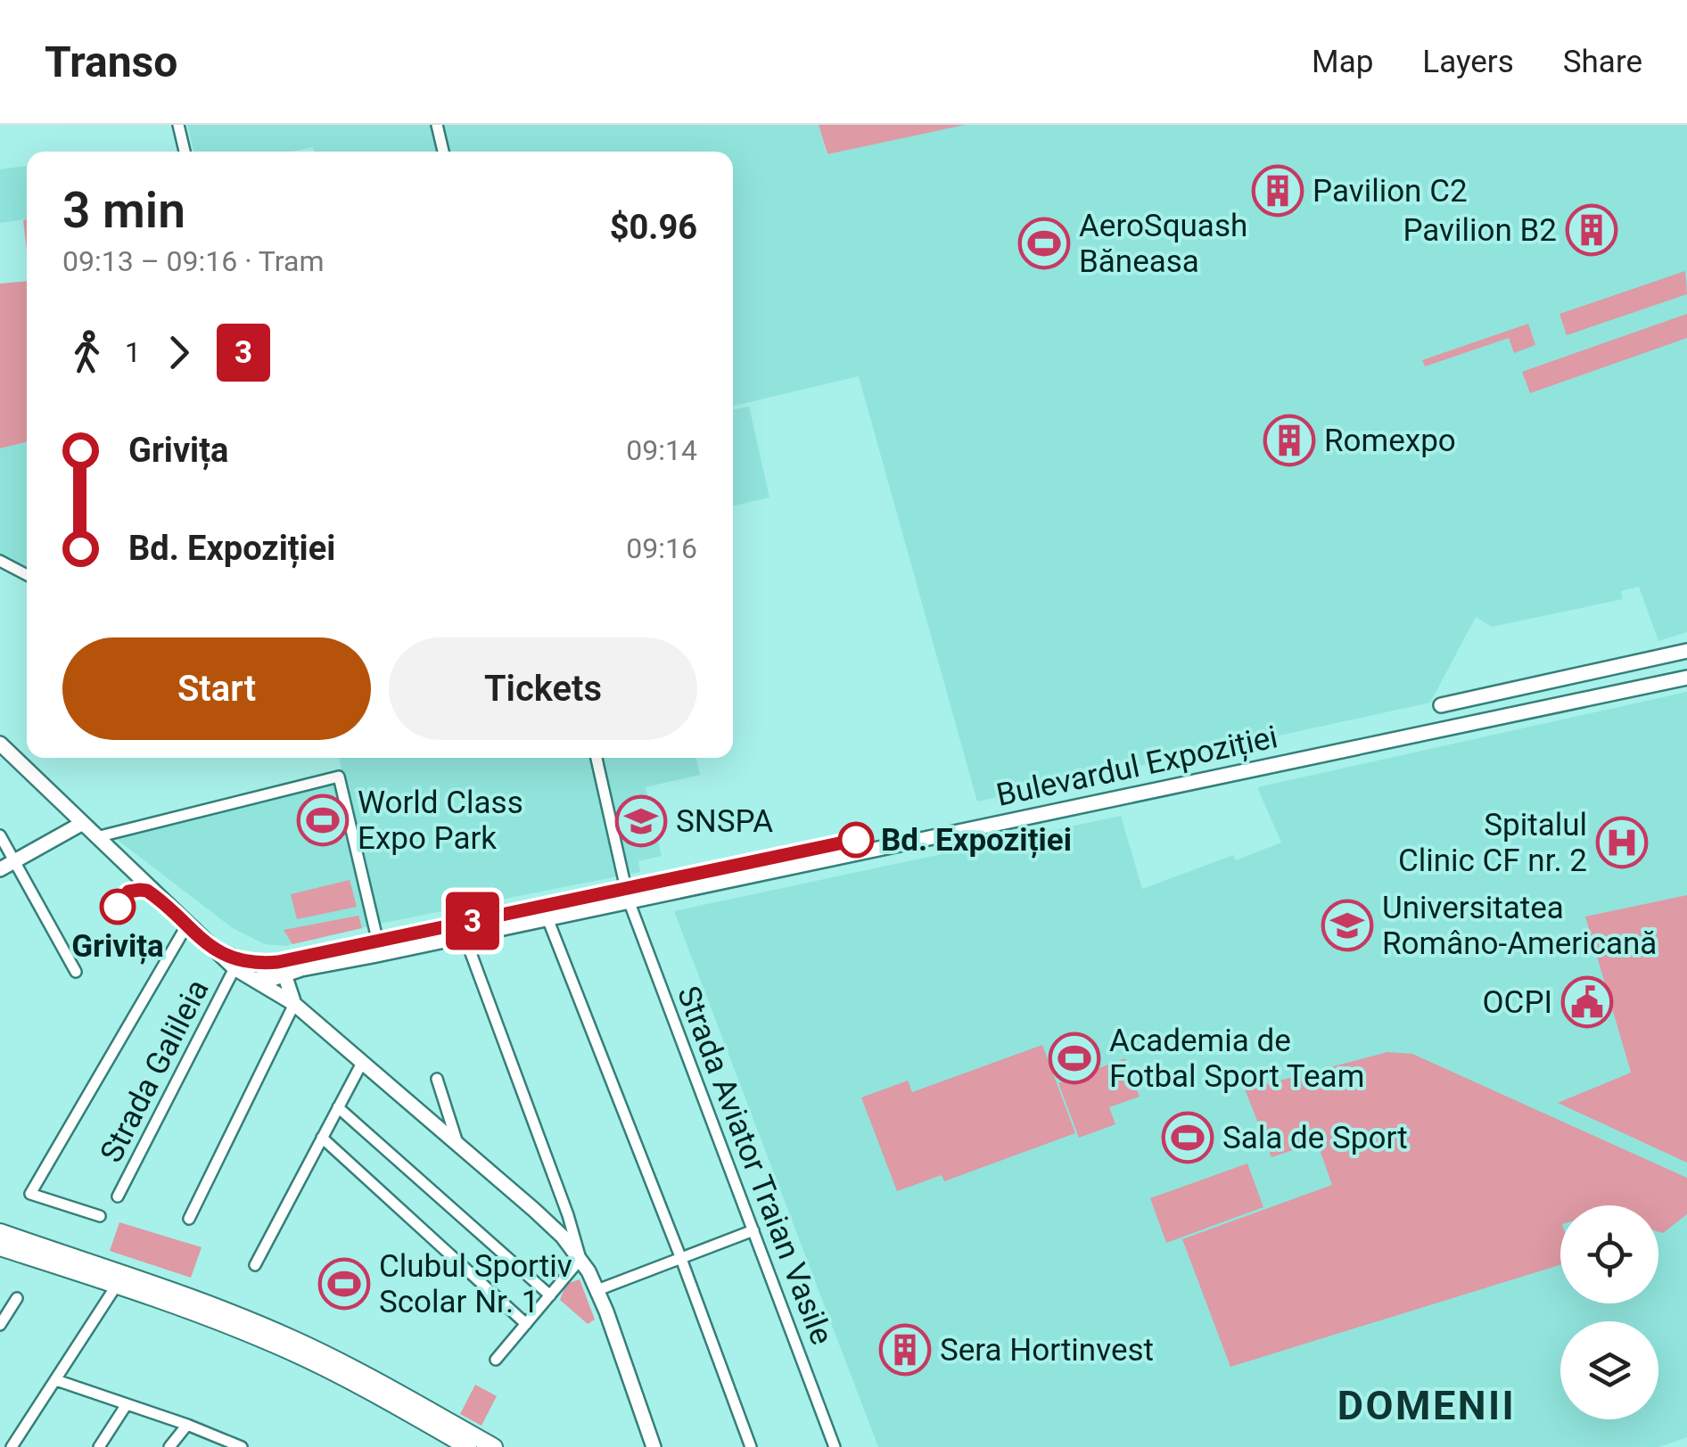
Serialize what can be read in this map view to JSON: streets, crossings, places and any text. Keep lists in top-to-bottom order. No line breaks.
{"streets":{"street":["Bulevardul Expoziției","Strada Galileia","Strada Aviator Traian Vasile"]},"crossings":[["Bulevardul Expoziției","Strada Aviator Traian Vasile"]],"districts":["DOMENII"],"places":{"building":["Pavilion C2","Pavilion B2","Romexpo","Sera Hortinvest"],"sports":["AeroSquash Băneasa","World Class Expo Park","Academia de Fotbal Sport Team","Sala de Sport","Clubul Sportiv Scolar Nr. 1"],"school or university":["SNSPA","Universitatea Româno-Americană"],"other":["Bd. Expoziției","Grivița"],"hospital":["Spitalul Clinic CF nr. 2"],"public building":["OCPI"]},"lines":["tram line 3"],"page":{"header":"Transo","nav":["Map","Layers","Share"],"on_map":"3","heading":["3 min","09:13 – 09:16 · Tram","$0.96"],"legs":["1","3"],"list":[{"name":"Grivița","value":"09:14"},{"name":"Bd. Expoziției","value":"09:16"}],"buttons":["Start","Tickets"]}}
